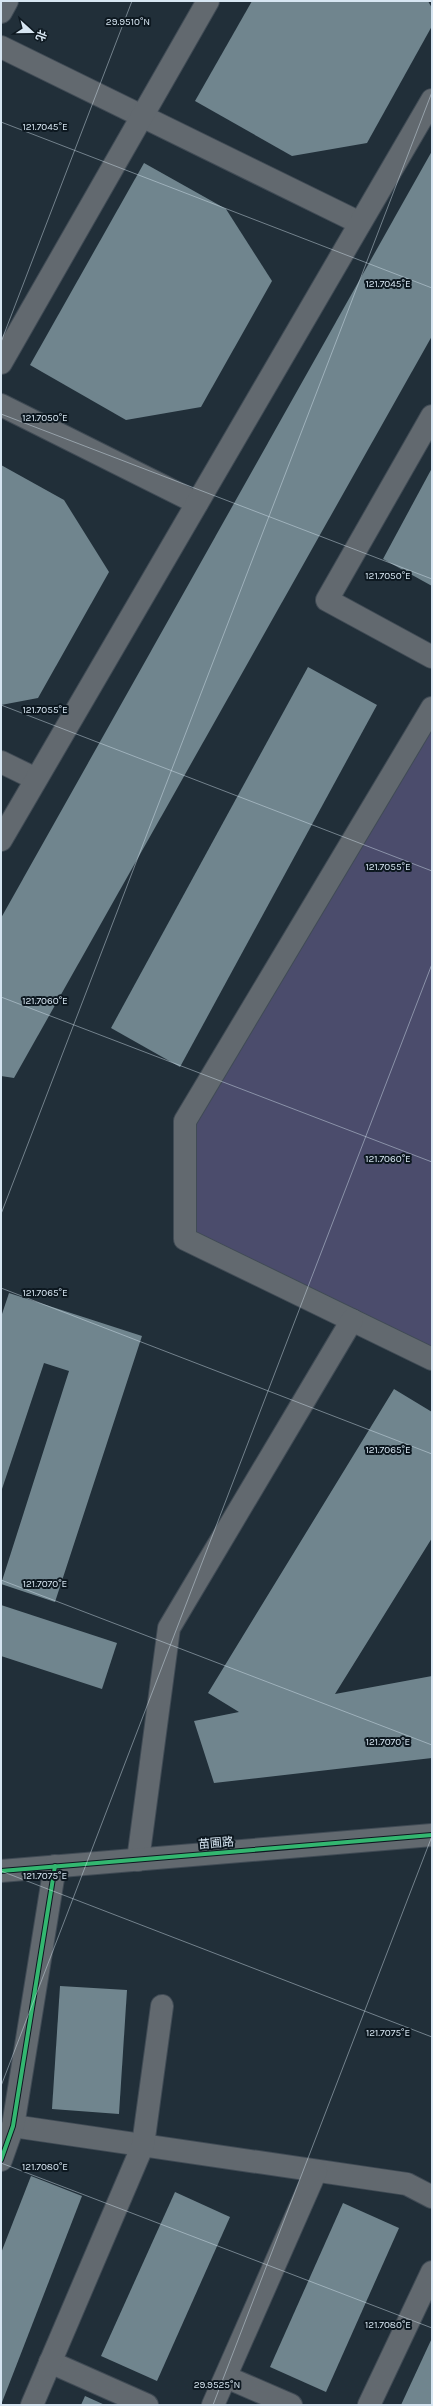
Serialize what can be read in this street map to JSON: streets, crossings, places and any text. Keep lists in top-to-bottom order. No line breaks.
{"streets":{"street":["苗圃路"]},"north":"right","coordinates":["29.9510°N","121.7045°E","121.7050°E","121.7055°E","121.7060°E","121.7065°E","121.7070°E","121.7075°E","121.7080°E","29.9525°N"]}
